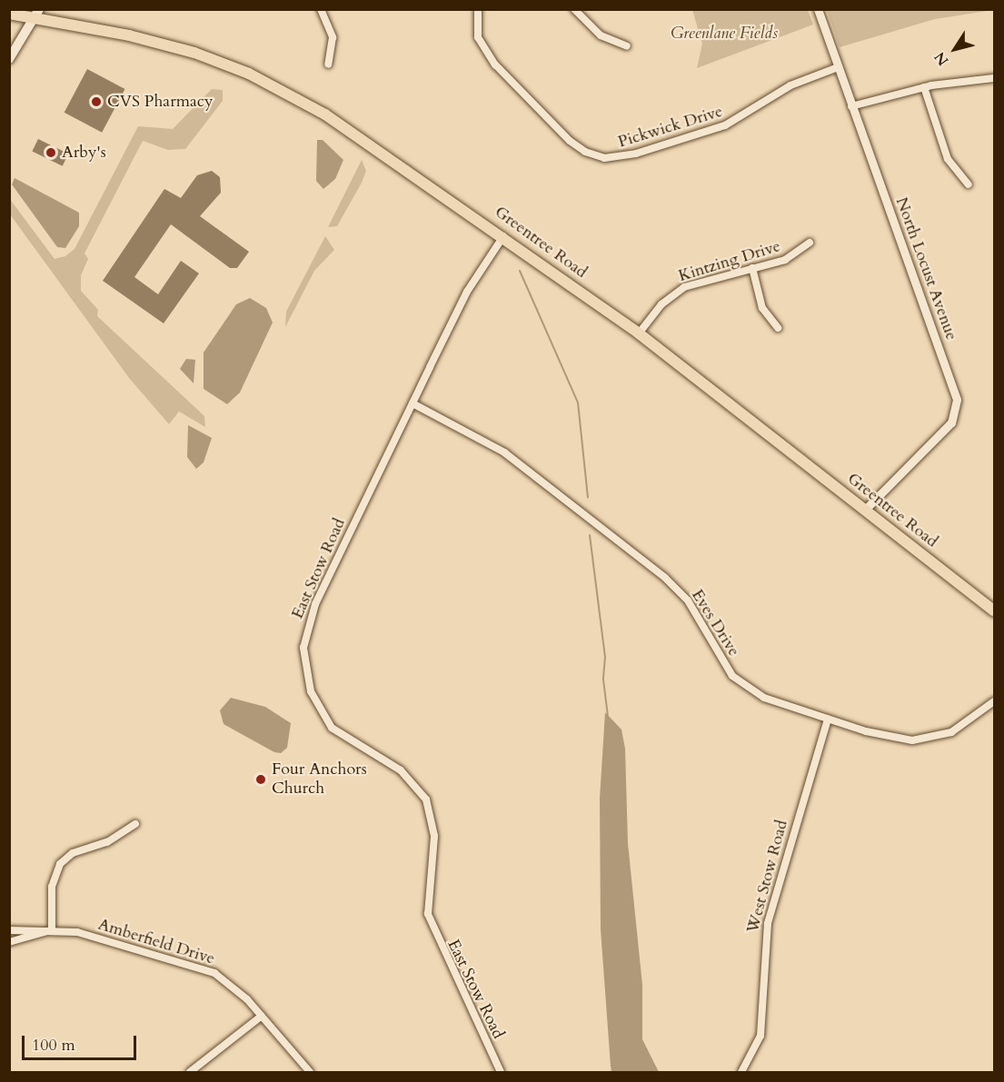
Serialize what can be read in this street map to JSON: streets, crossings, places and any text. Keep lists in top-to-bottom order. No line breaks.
{"streets":{"main road":["Greentree Road"],"street":["Pickwick Drive","Kintzing Drive","North Locust Avenue","East Stow Road","Eves Drive","West Stow Road","Amberfield Drive"]},"crossings":[["Pickwick Drive","North Locust Avenue"],["Greentree Road","Kintzing Drive"],["Greentree Road","North Locust Avenue"],["Greentree Road","East Stow Road"],["East Stow Road","Eves Drive"],["Eves Drive","West Stow Road"]],"parks":["Greenlane Fields"],"places":["CVS Pharmacy","Arby's","Four Anchors Church"],"scale_bar":"100 m","north":"bottom left"}
